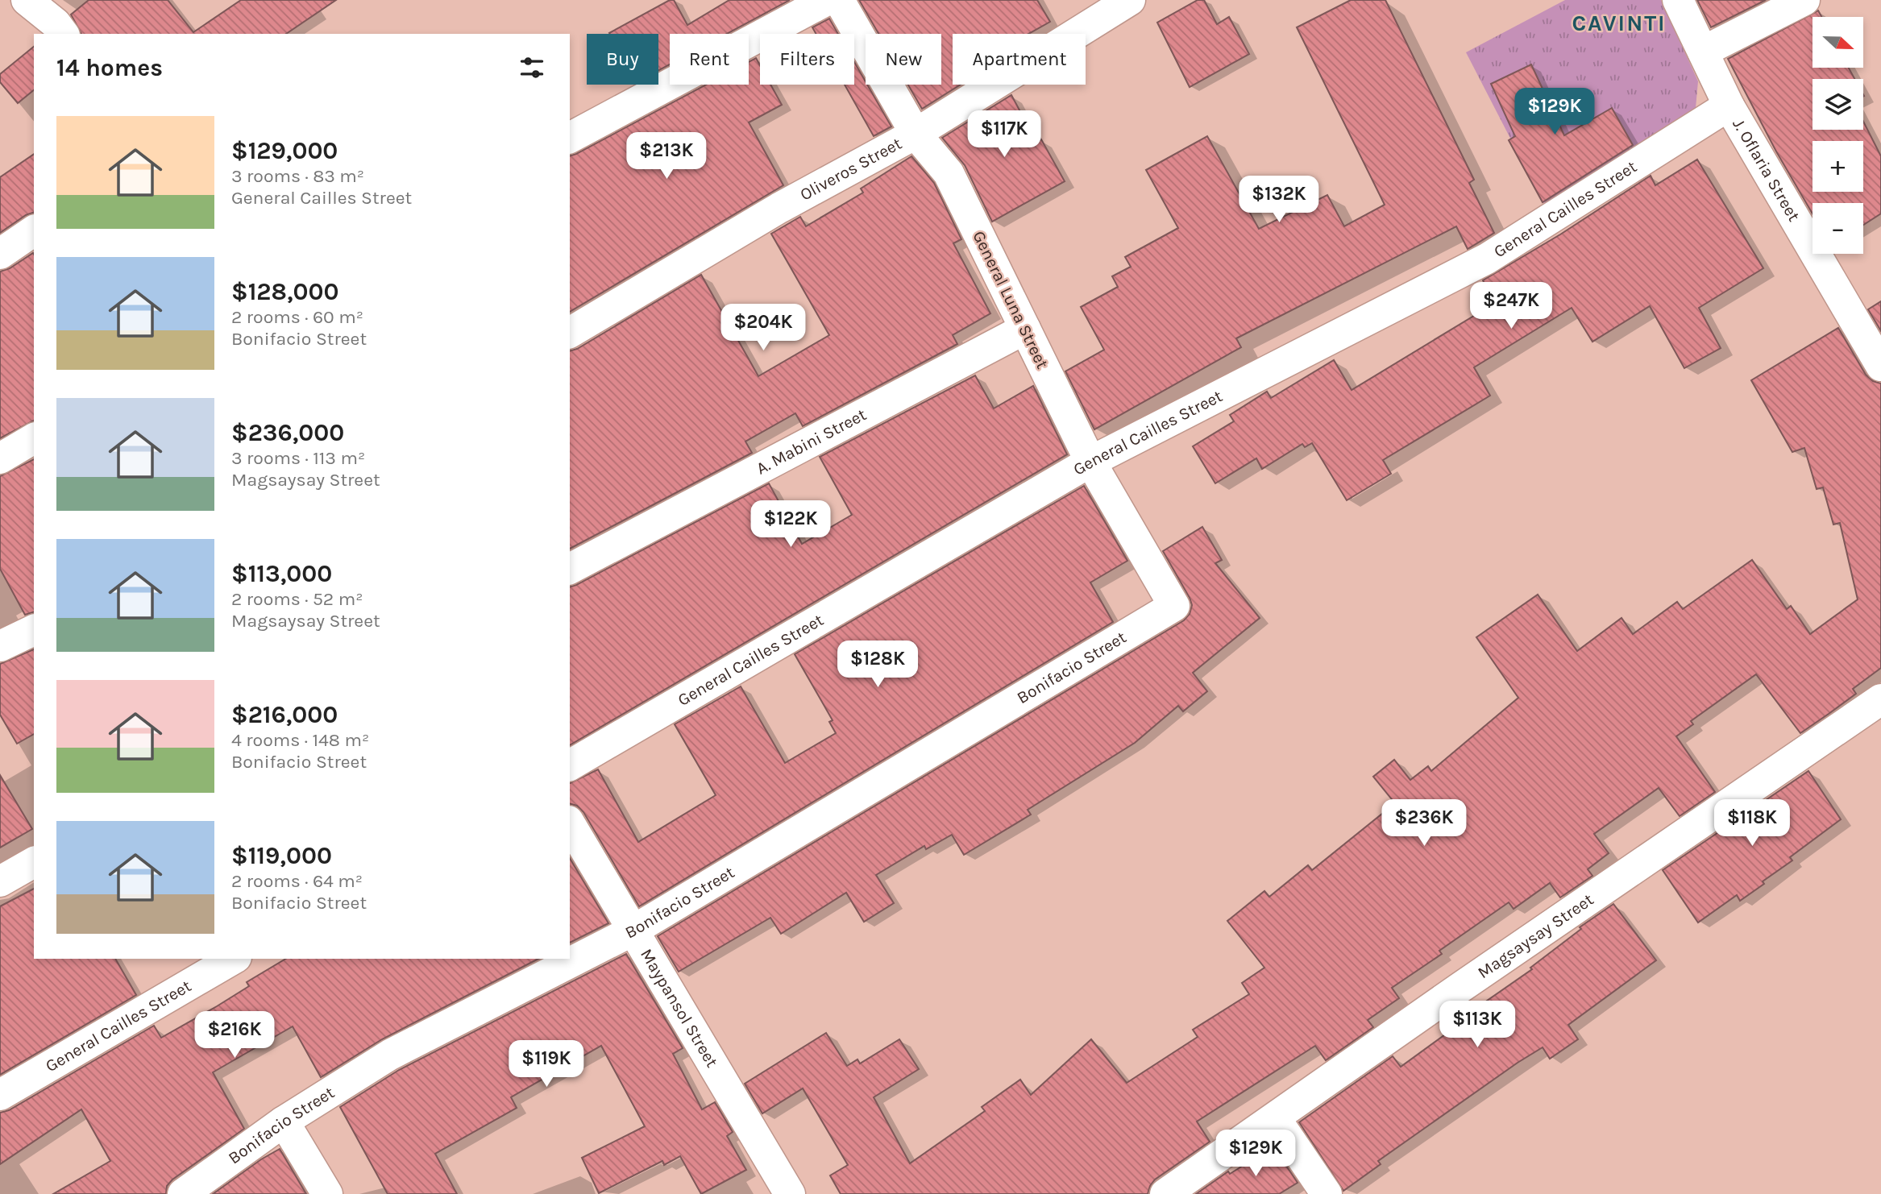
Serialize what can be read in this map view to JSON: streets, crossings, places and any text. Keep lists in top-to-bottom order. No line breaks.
{"streets":{"street":["Oliveros Street","J. Oflaria Street","General Cailles Street","General Luna Street","A. Mabini Street","Bonifacio Street","Magsaysay Street","Maypansol Street"]},"crossings":[["Oliveros Street","General Luna Street"],["J. Oflaria Street","General Cailles Street"],["General Cailles Street","General Luna Street"],["General Luna Street","A. Mabini Street"],["General Luna Street","Bonifacio Street"],["Bonifacio Street","Maypansol Street"]],"districts":["CAVINTI"],"north":"right","page":{"map_buttons":["+","−"],"chip":["Buy","Rent","Filters","New","Apartment"],"heading":"14 homes","price":["$129K","$117K","$213K","$132K","$247K","$204K","$122K","$128K","$236K","$118K","$113K","$216K","$119K","$129K"],"list":[{"name":"$129,000","note":"3 rooms · 83 m² · General Cailles Street"},{"name":"$128,000","note":"2 rooms · 60 m² · Bonifacio Street"},{"name":"$236,000","note":"3 rooms · 113 m² · Magsaysay Street"},{"name":"$113,000","note":"2 rooms · 52 m² · Magsaysay Street"},{"name":"$216,000","note":"4 rooms · 148 m² · Bonifacio Street"},{"name":"$119,000","note":"2 rooms · 64 m² · Bonifacio Street"}]}}
